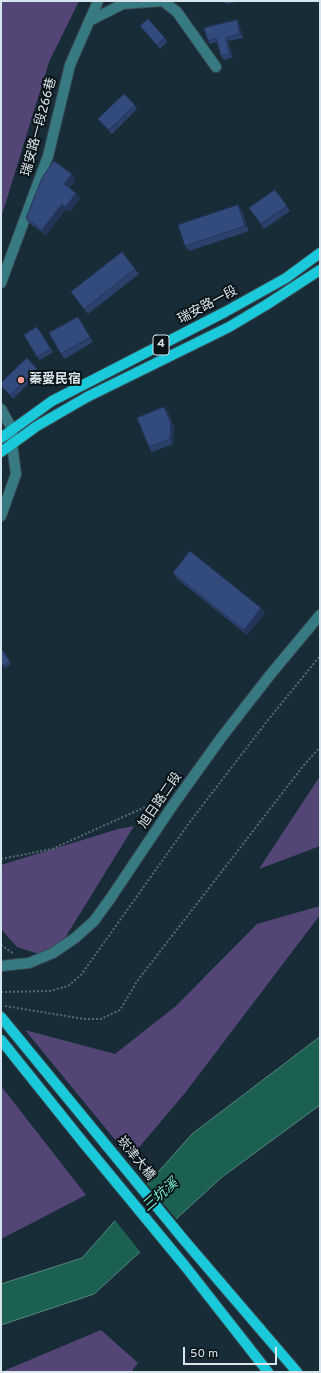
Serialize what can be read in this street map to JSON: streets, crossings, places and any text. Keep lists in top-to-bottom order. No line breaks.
{"streets":{"main road":["瑞安路一段","4","崁津大橋"],"street":["瑞安路一段266巷","旭日路二段"]},"water":["三坑溪"],"places":["蓁愛民宿"],"scale_bar":"50 m"}
